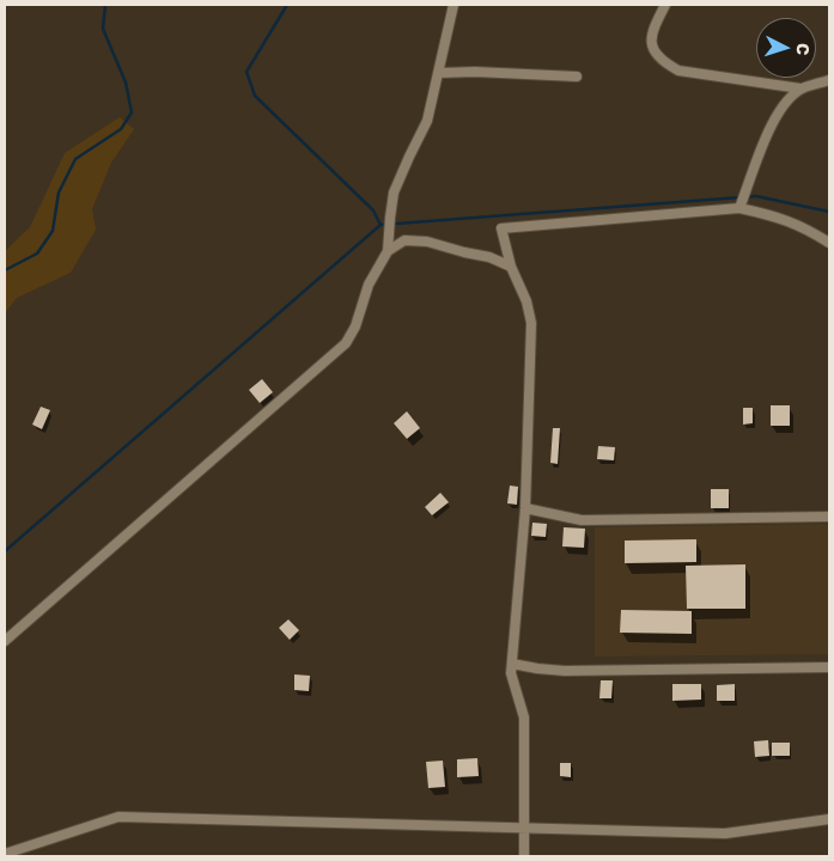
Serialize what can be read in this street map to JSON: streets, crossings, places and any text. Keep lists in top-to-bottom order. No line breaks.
{"north":"right"}
